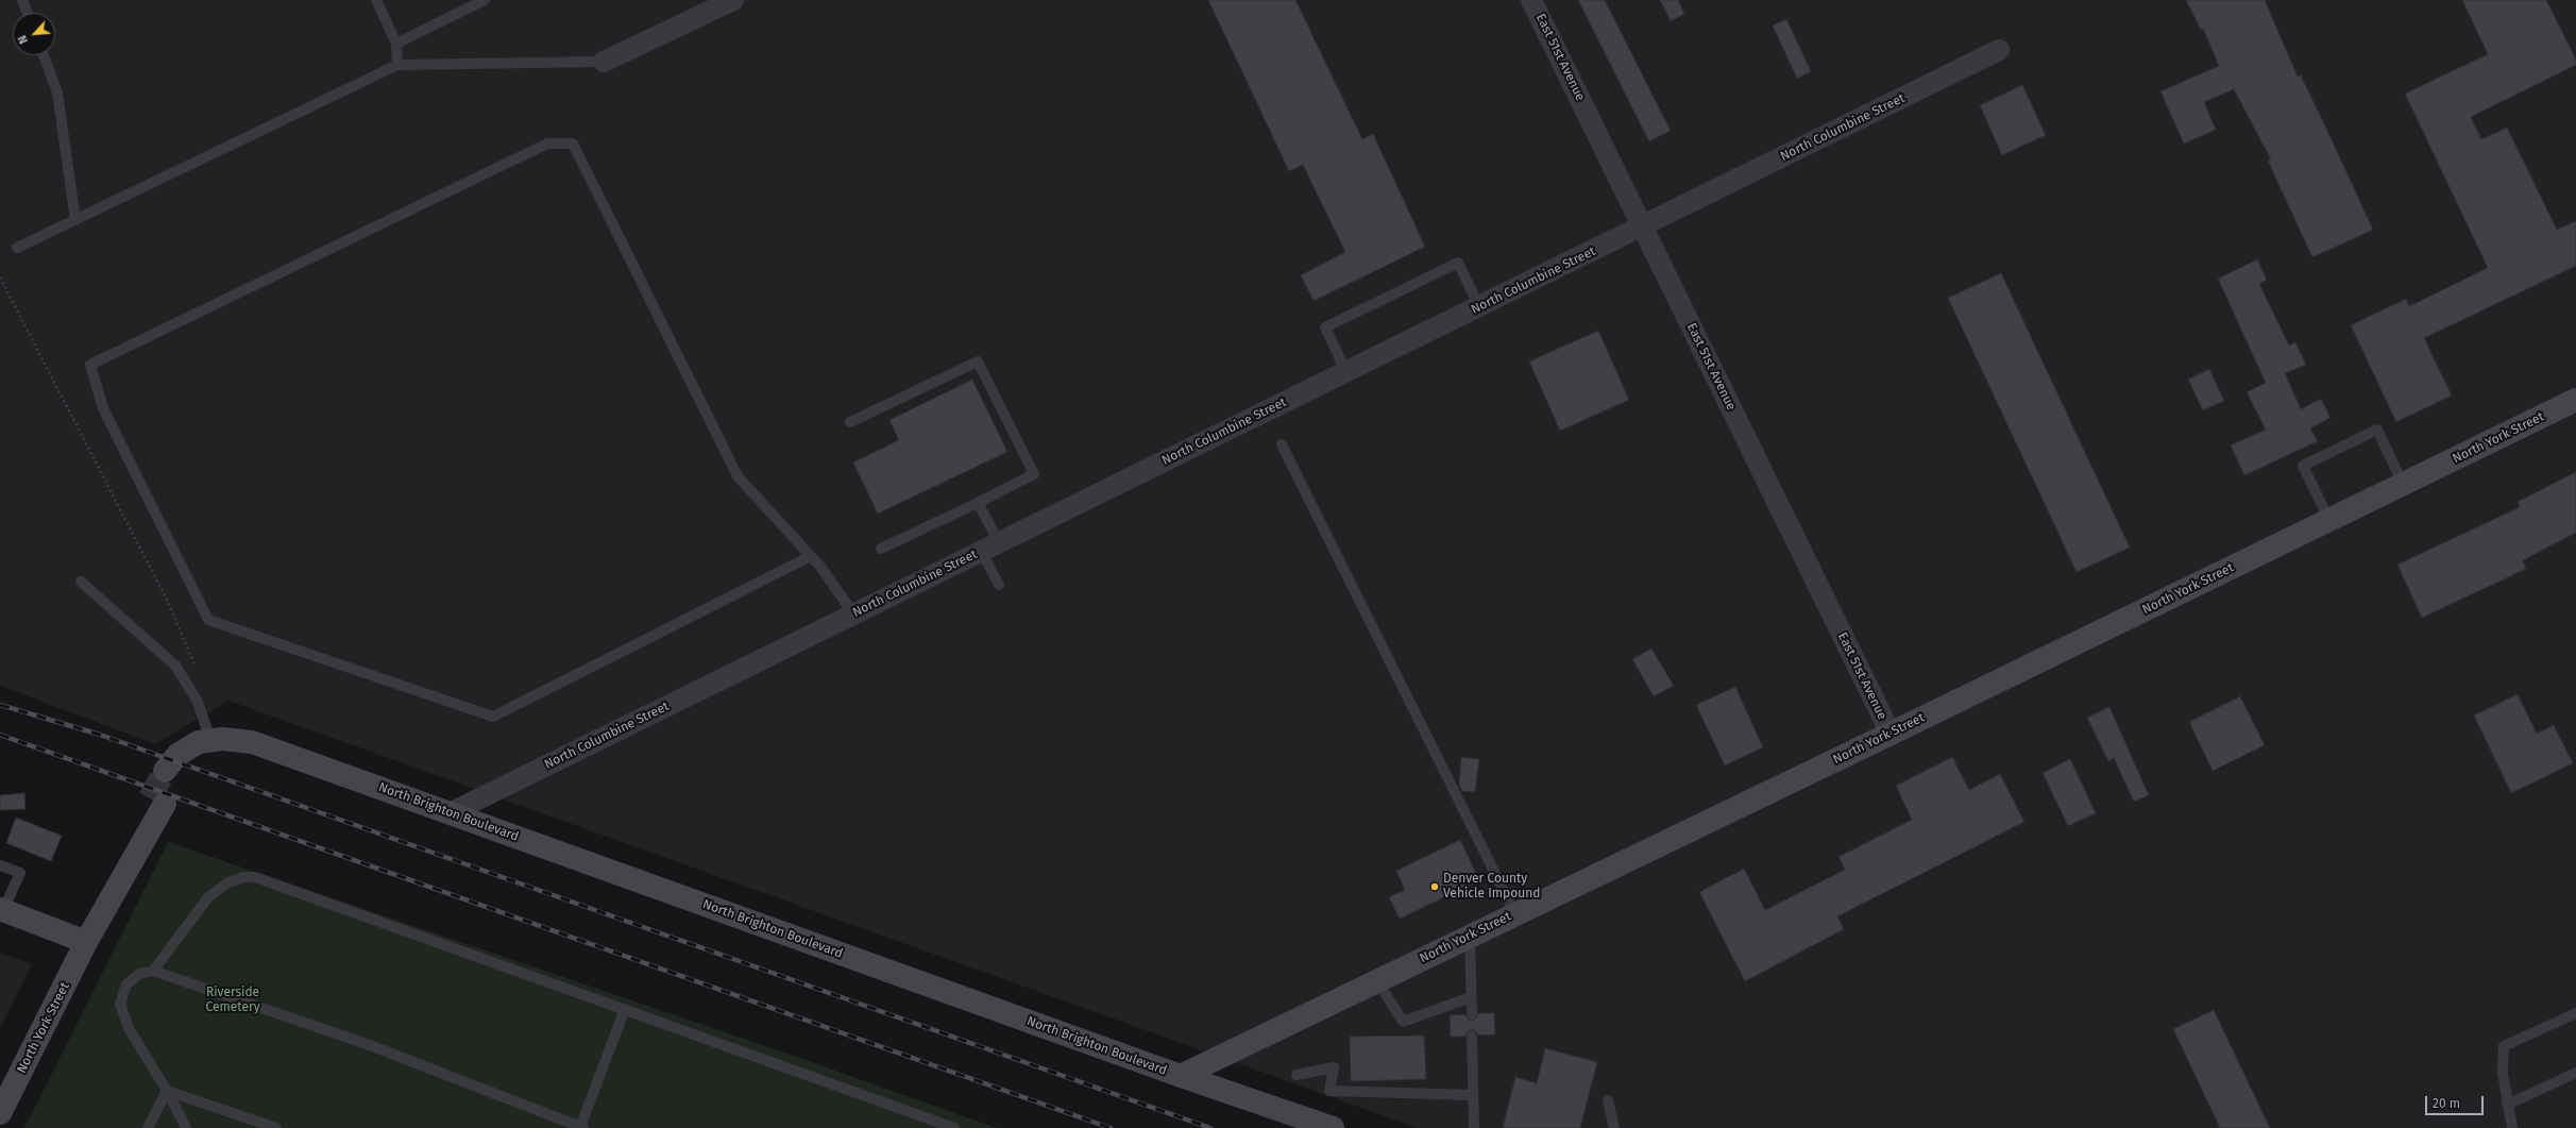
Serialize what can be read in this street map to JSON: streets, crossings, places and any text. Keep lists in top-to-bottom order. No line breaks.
{"streets":{"main road":["North York Street","North Brighton Boulevard"],"street":["East 51st Avenue","North Columbine Street"]},"crossings":[["East 51st Avenue","North Columbine Street"],["East 51st Avenue","North York Street"],["North Columbine Street","North Brighton Boulevard"],["North York Street","North Brighton Boulevard"]],"parks":["Riverside Cemetery"],"places":["Denver County Vehicle Impound"],"scale_bar":"20 m","north":"bottom left"}
